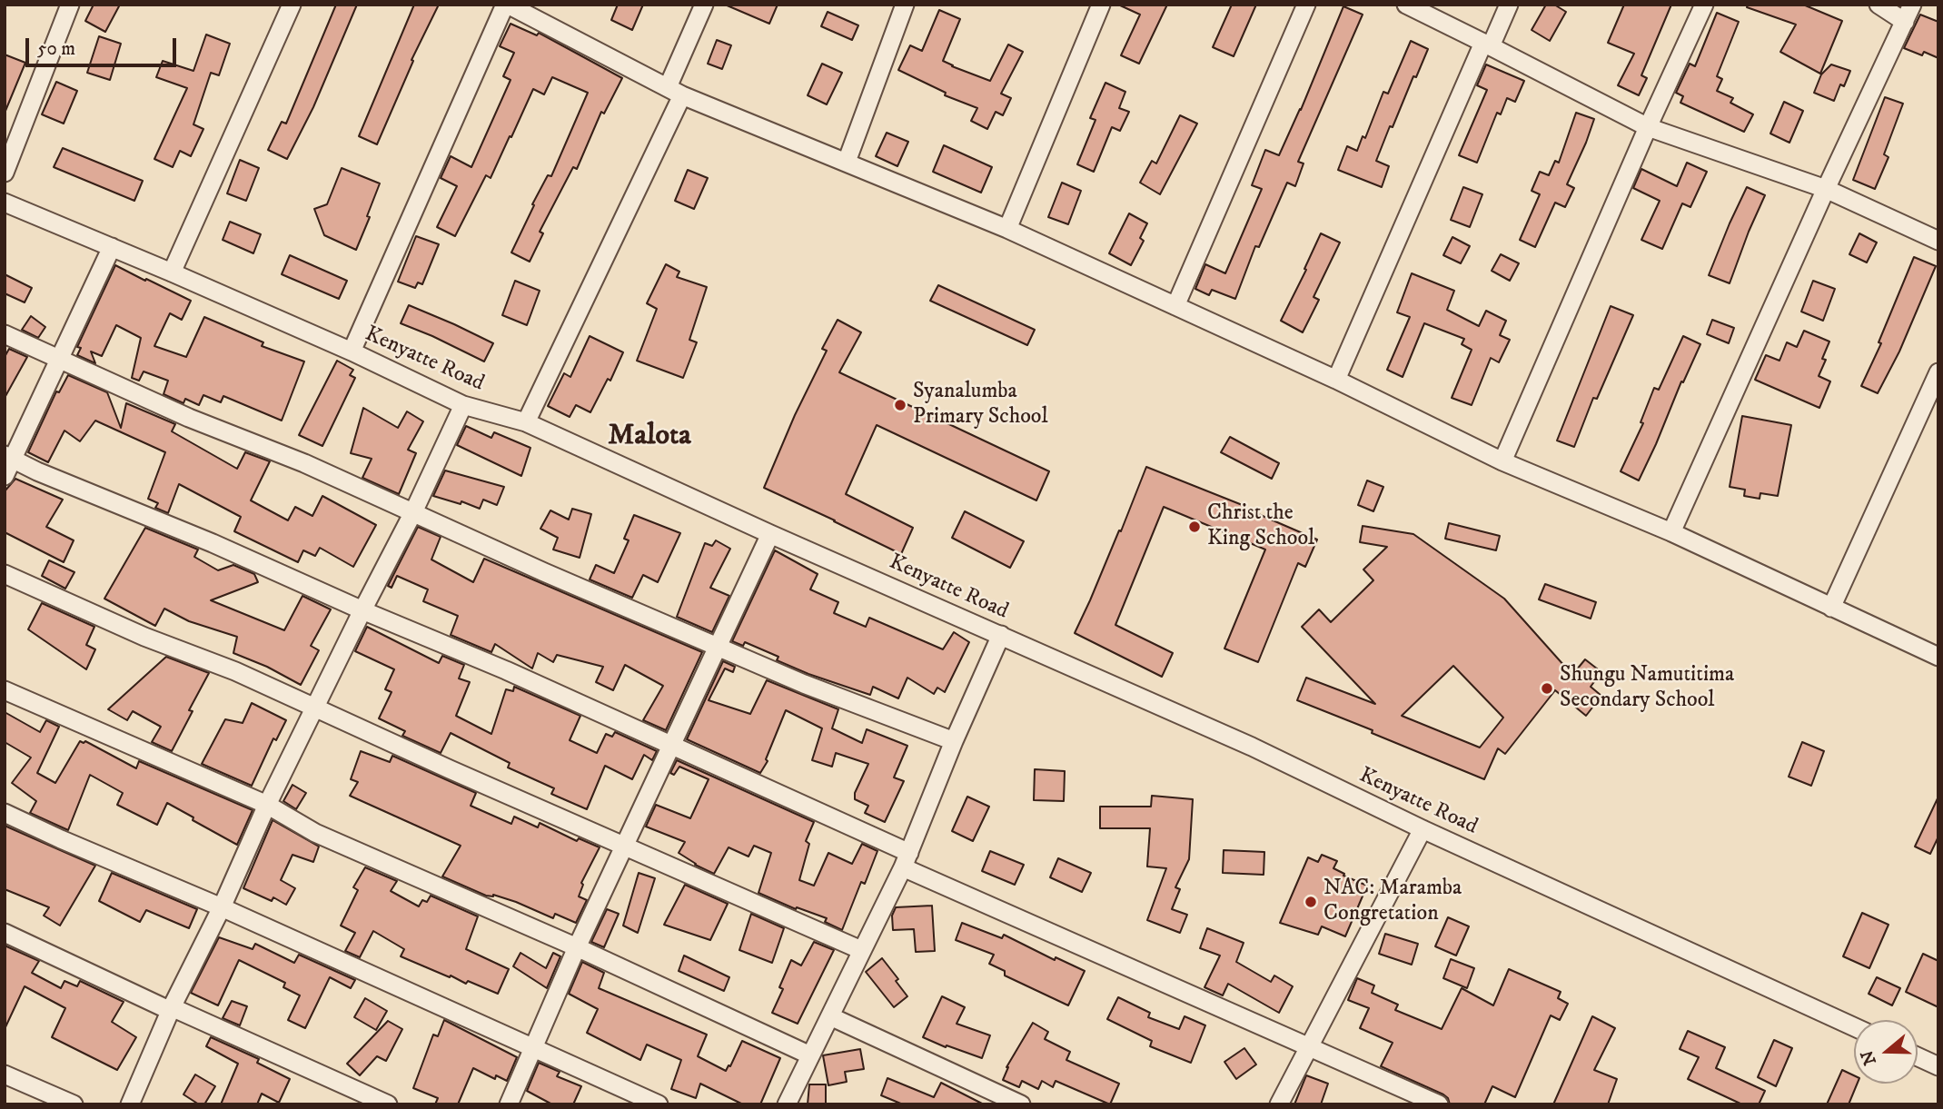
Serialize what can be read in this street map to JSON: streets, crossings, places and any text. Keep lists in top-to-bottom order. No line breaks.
{"streets":{"street":["Kenyatte Road"]},"districts":["Malota"],"places":["Syanalumba Primary School","Christ the King School","Shungu Namutitima Secondary School","NAC: Maramba Congretation"],"scale_bar":"50 m","north":"left"}
